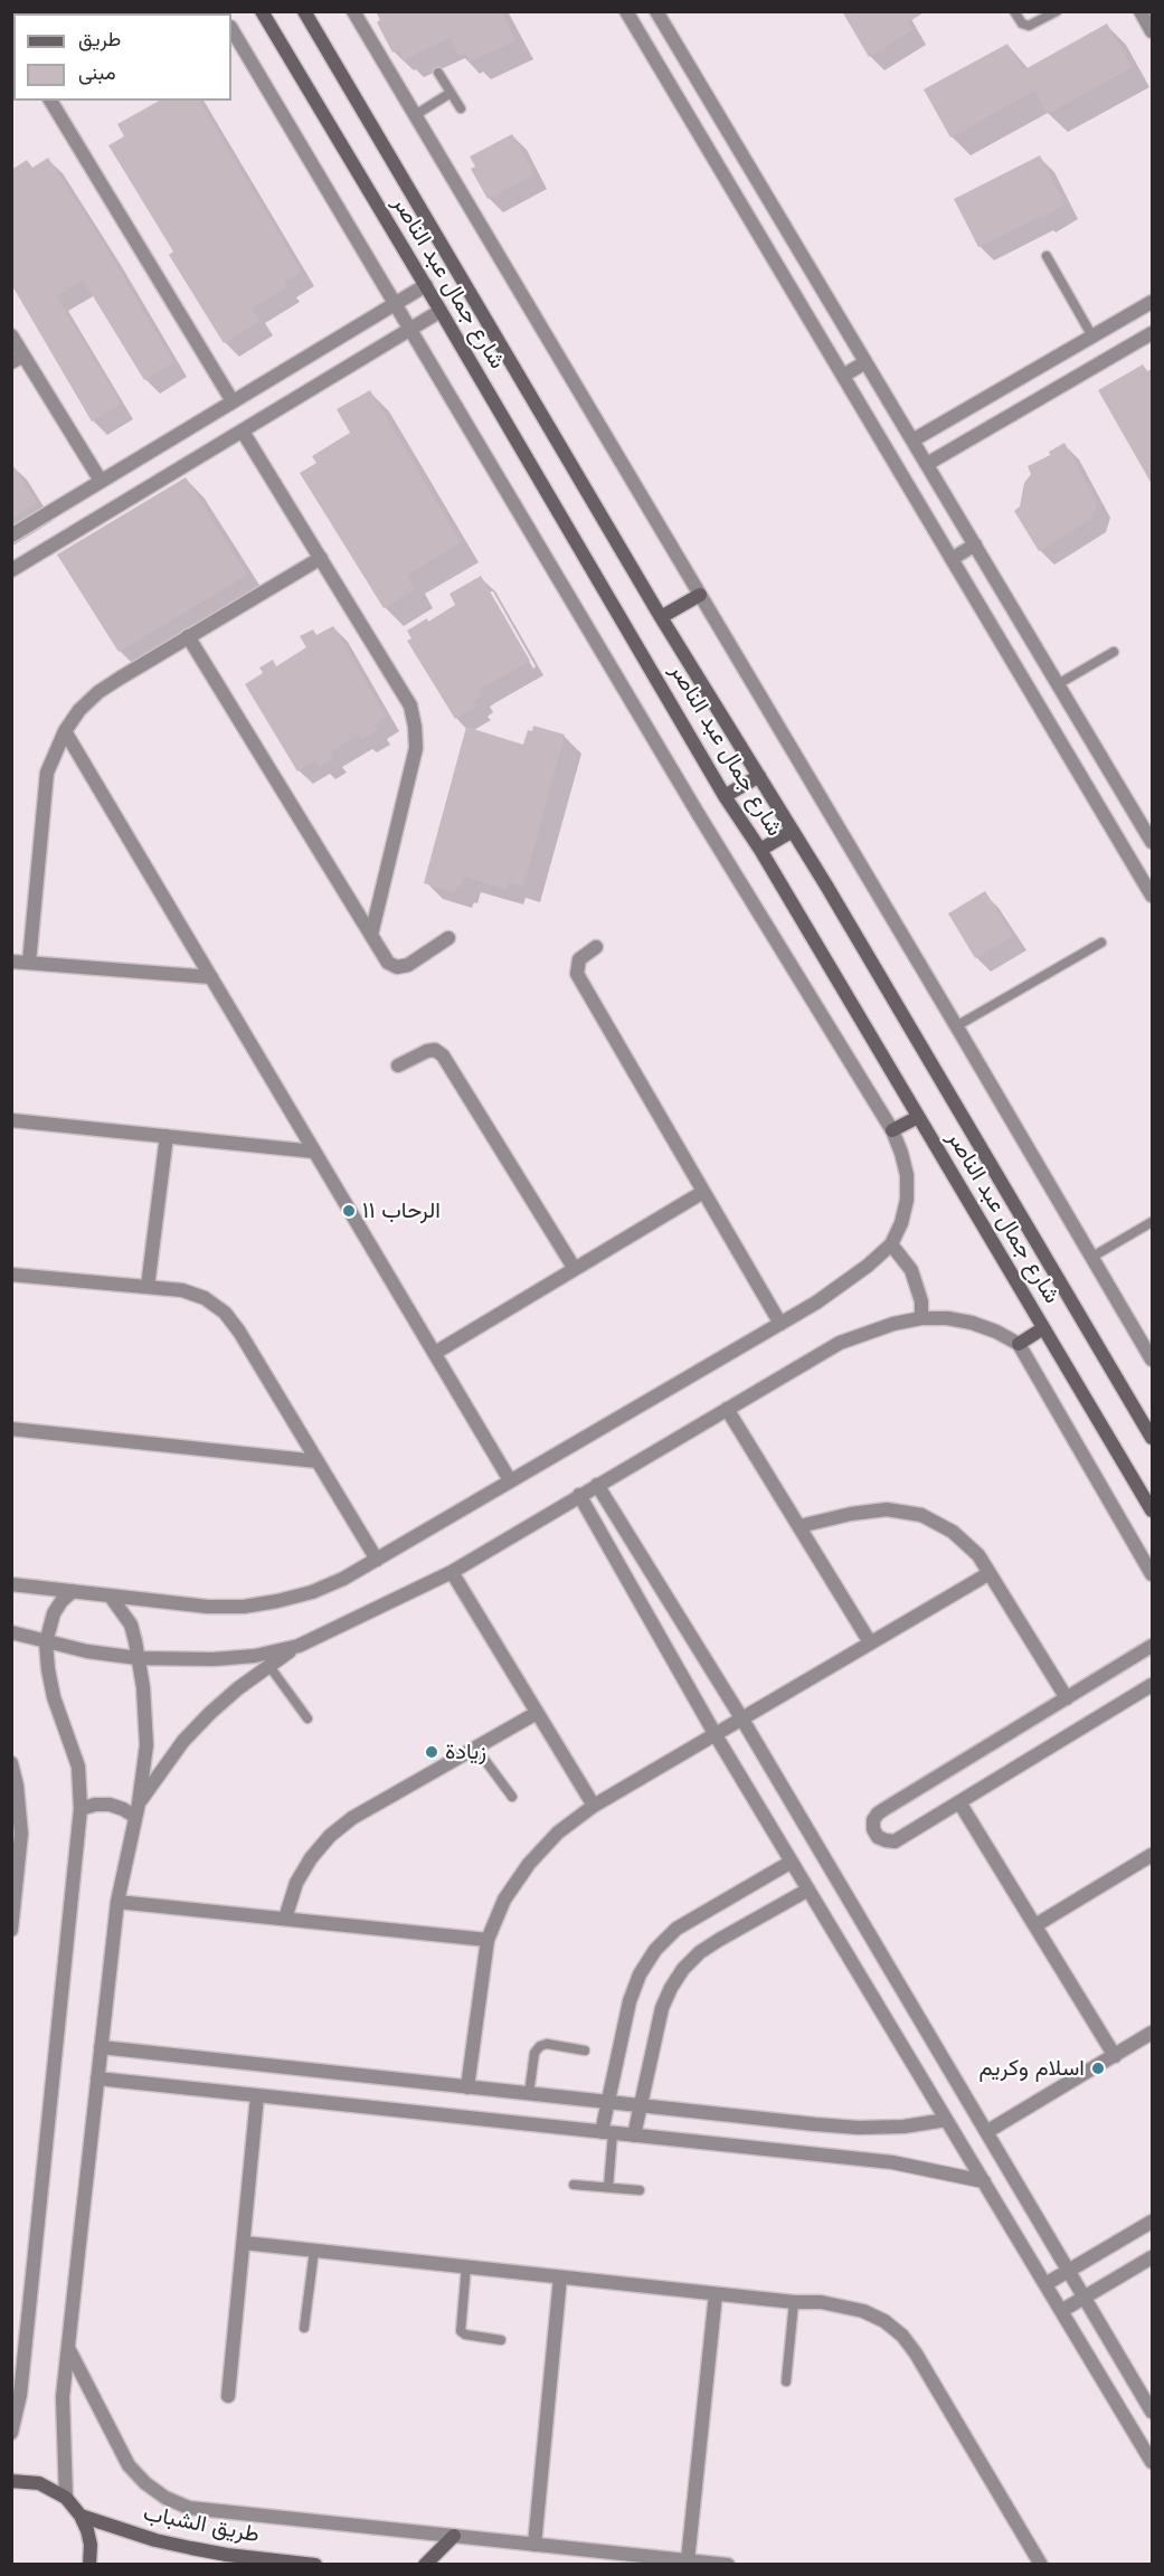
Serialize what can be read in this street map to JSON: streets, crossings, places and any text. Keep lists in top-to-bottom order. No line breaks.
{"streets":{"main road":["شارع جمال عبد الناصر","طريق الشباب"]},"places":["الرحاب ١١","زيادة","اسلام وكريم"],"legend":["طريق","مبنى"]}
